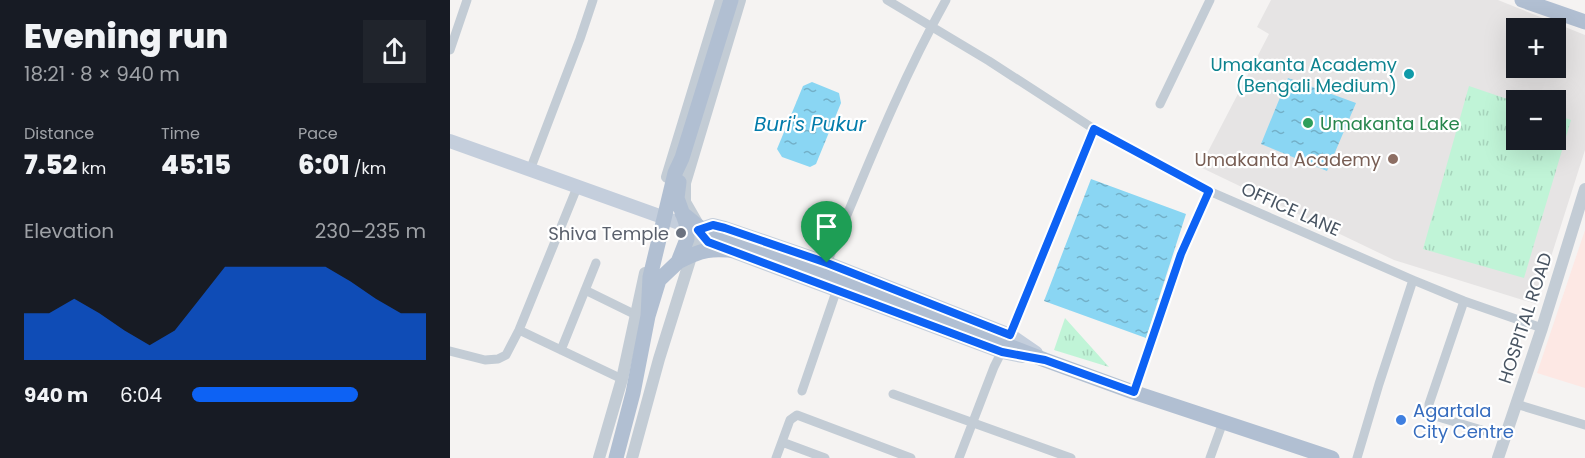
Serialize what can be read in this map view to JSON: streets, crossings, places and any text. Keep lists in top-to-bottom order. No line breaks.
{"streets":{"street":["OFFICE LANE","HOSPITAL ROAD"]},"crossings":[["OFFICE LANE","HOSPITAL ROAD"]],"water":["Buri's Pukur"],"places":["Umakanta Academy (Bengali Medium)","Umakanta Lake","Umakanta Academy","Shiva Temple","Agartala City Centre"],"page":{"heading":["Evening run","18:21 · 8 × 940 m"],"map_buttons":["+","−"],"stats":[["Distance","7.52 km"],["Time","45:15"],["Pace","6:01 /km"]],"chart":["Elevation","230–235 m"],"list":[{"name":"940 m","note":"6:04"}]}}
